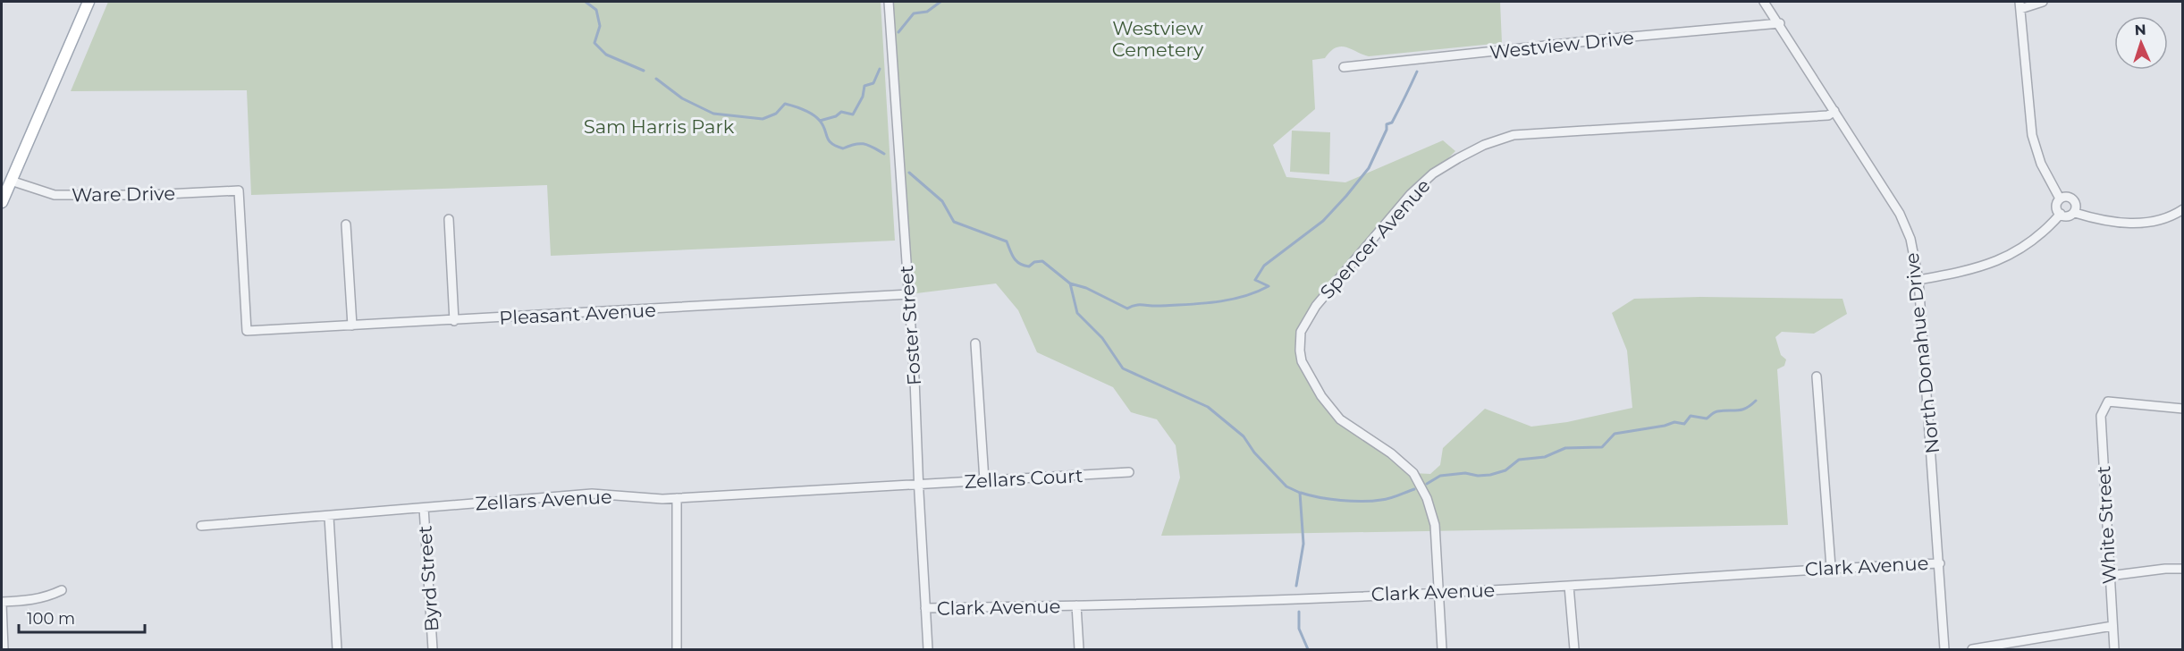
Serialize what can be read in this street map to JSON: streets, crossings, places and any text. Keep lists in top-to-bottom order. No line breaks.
{"streets":{"street":["Westview Drive","Ware Drive","Spencer Avenue","Pleasant Avenue","Foster Street","North Donahue Drive","Zellars Court","Zellars Avenue","White Street","Clark Avenue","Byrd Street"]},"crossings":[["Westview Drive","North Donahue Drive"],["Ware Drive","Pleasant Avenue"],["Spencer Avenue","North Donahue Drive"],["Spencer Avenue","Clark Avenue"],["Pleasant Avenue","Foster Street"],["Foster Street","Zellars Court"],["Foster Street","Zellars Avenue"],["Foster Street","Clark Avenue"],["North Donahue Drive","Clark Avenue"],["Zellars Court","Zellars Avenue"],["Zellars Avenue","Byrd Street"]],"parks":["Westview Cemetery","Sam Harris Park"],"scale_bar":"100 m","north":"top"}
